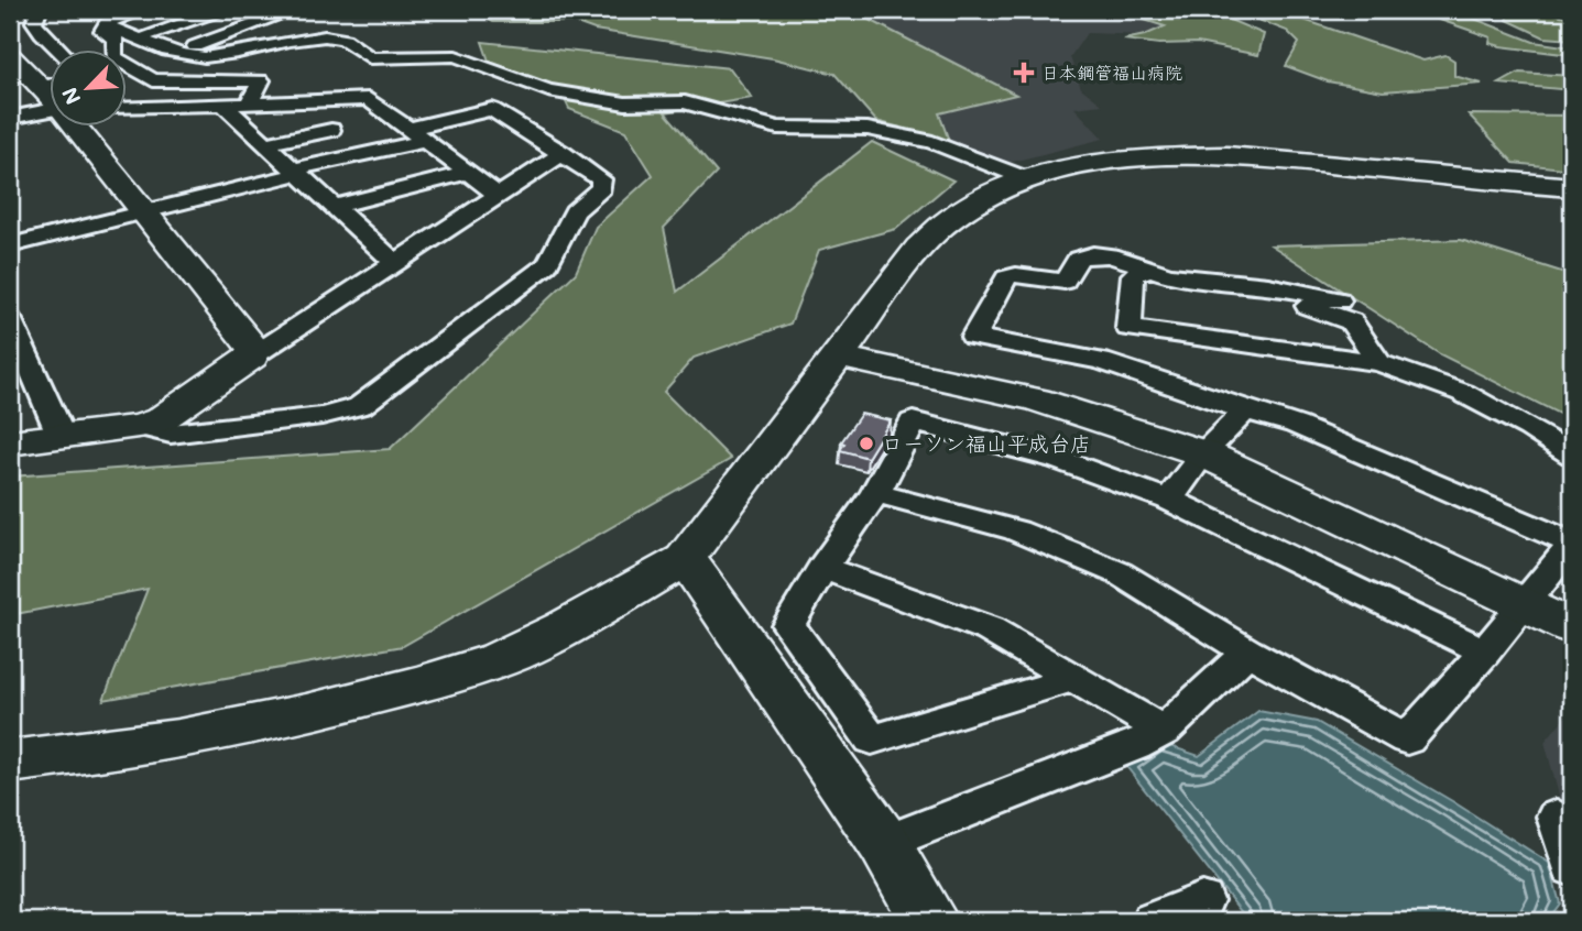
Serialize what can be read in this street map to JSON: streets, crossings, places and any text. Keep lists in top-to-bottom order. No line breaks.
{"places":{"health":["日本鋼管福山病院"],"other":["ローソン福山平成台店"]},"north":"bottom left"}
